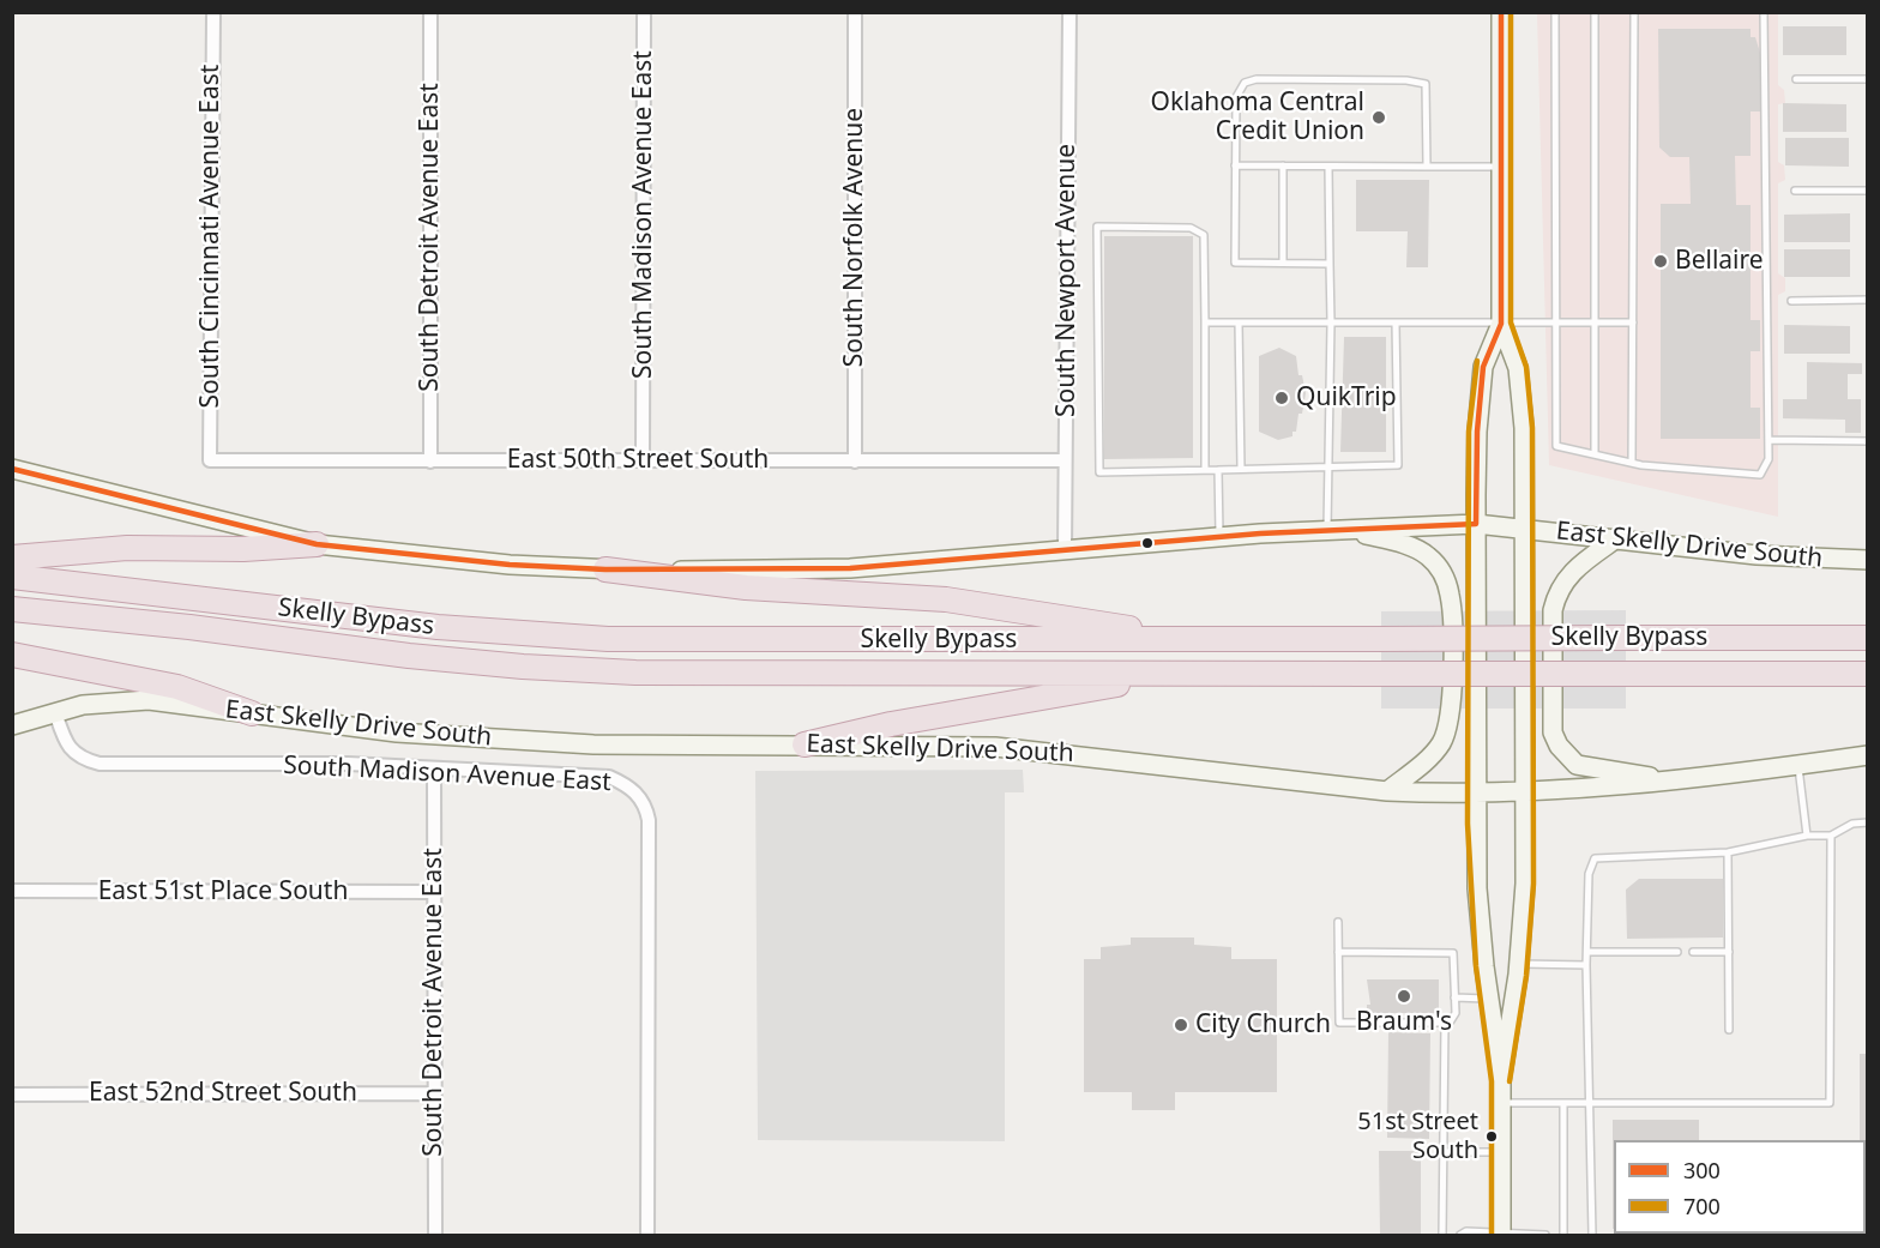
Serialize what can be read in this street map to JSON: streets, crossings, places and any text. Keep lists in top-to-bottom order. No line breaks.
{"streets":{"highway":["Skelly Bypass"],"main road":["East Skelly Drive South"],"street":["South Madison Avenue East","South Cincinnati Avenue East","South Detroit Avenue East","South Norfolk Avenue","South Newport Avenue","East 50th Street South","East 51st Place South","East 52nd Street South"]},"crossings":[["South Madison Avenue East","South Detroit Avenue East"],["South Madison Avenue East","East 50th Street South"],["South Madison Avenue East","East Skelly Drive South"],["South Cincinnati Avenue East","East 50th Street South"],["South Detroit Avenue East","East 50th Street South"],["South Detroit Avenue East","East 51st Place South"],["South Detroit Avenue East","East 52nd Street South"],["South Norfolk Avenue","East 50th Street South"],["South Newport Avenue","East 50th Street South"],["South Newport Avenue","East Skelly Drive South"]],"places":["Oklahoma Central Credit Union","Bellaire","QuikTrip","Braum's","City Church","51st Street South"],"lines":["transit line 300","transit line 700"],"legend":["300","700"]}
